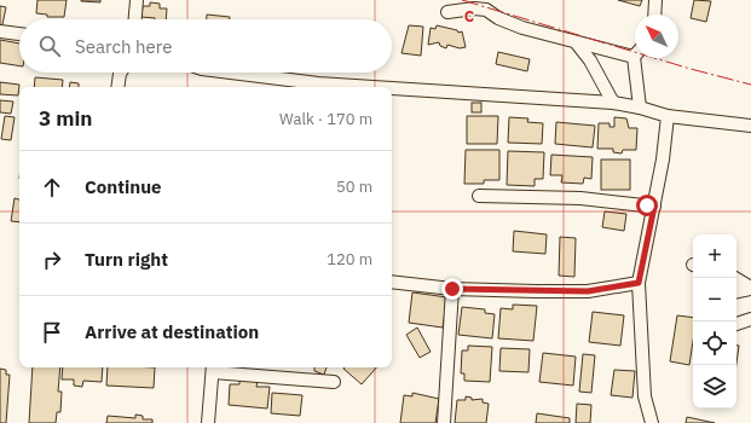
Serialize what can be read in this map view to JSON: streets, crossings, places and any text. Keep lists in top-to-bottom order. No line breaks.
{"north":"top left","page":{"search":"Search here","heading":["3 min","Walk · 170 m"],"list":[["Continue","50 m"],["Turn right","120 m"],"Arrive at destination"],"map_buttons":["+","−"]},"grid":{"columns":["C"]}}
